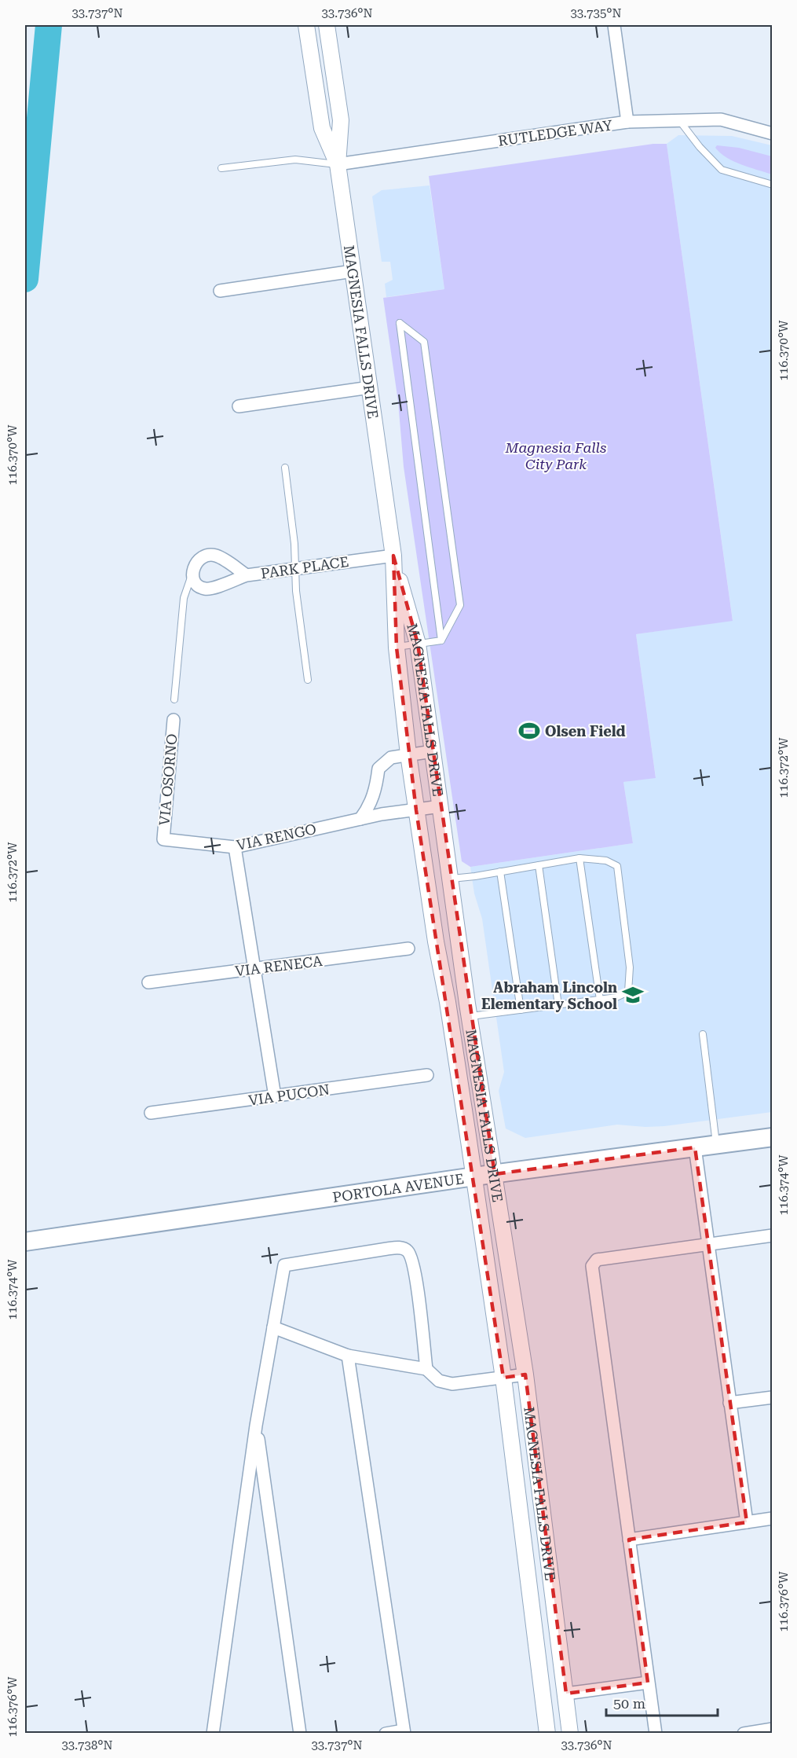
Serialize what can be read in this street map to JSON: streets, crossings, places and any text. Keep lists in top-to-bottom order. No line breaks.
{"streets":{"main road":["PORTOLA AVENUE"],"street":["RUTLEDGE WAY","MAGNESIA FALLS DRIVE","PARK PLACE","VIA OSORNO","VIA RENGO","VIA RENECA","VIA PUCON"]},"crossings":[["RUTLEDGE WAY","MAGNESIA FALLS DRIVE"],["MAGNESIA FALLS DRIVE","PARK PLACE"],["MAGNESIA FALLS DRIVE","VIA RENGO"],["MAGNESIA FALLS DRIVE","PORTOLA AVENUE"],["VIA OSORNO","VIA RENGO"]],"parks":["Magnesia Falls City Park"],"places":{"sports":["Olsen Field"],"school or university":["Abraham Lincoln Elementary School"]},"scale_bar":"50 m","coordinates":["33.737°N","33.736°N","33.735°N","116.370°W","116.372°W","116.374°W","116.376°W","33.738°N"]}
